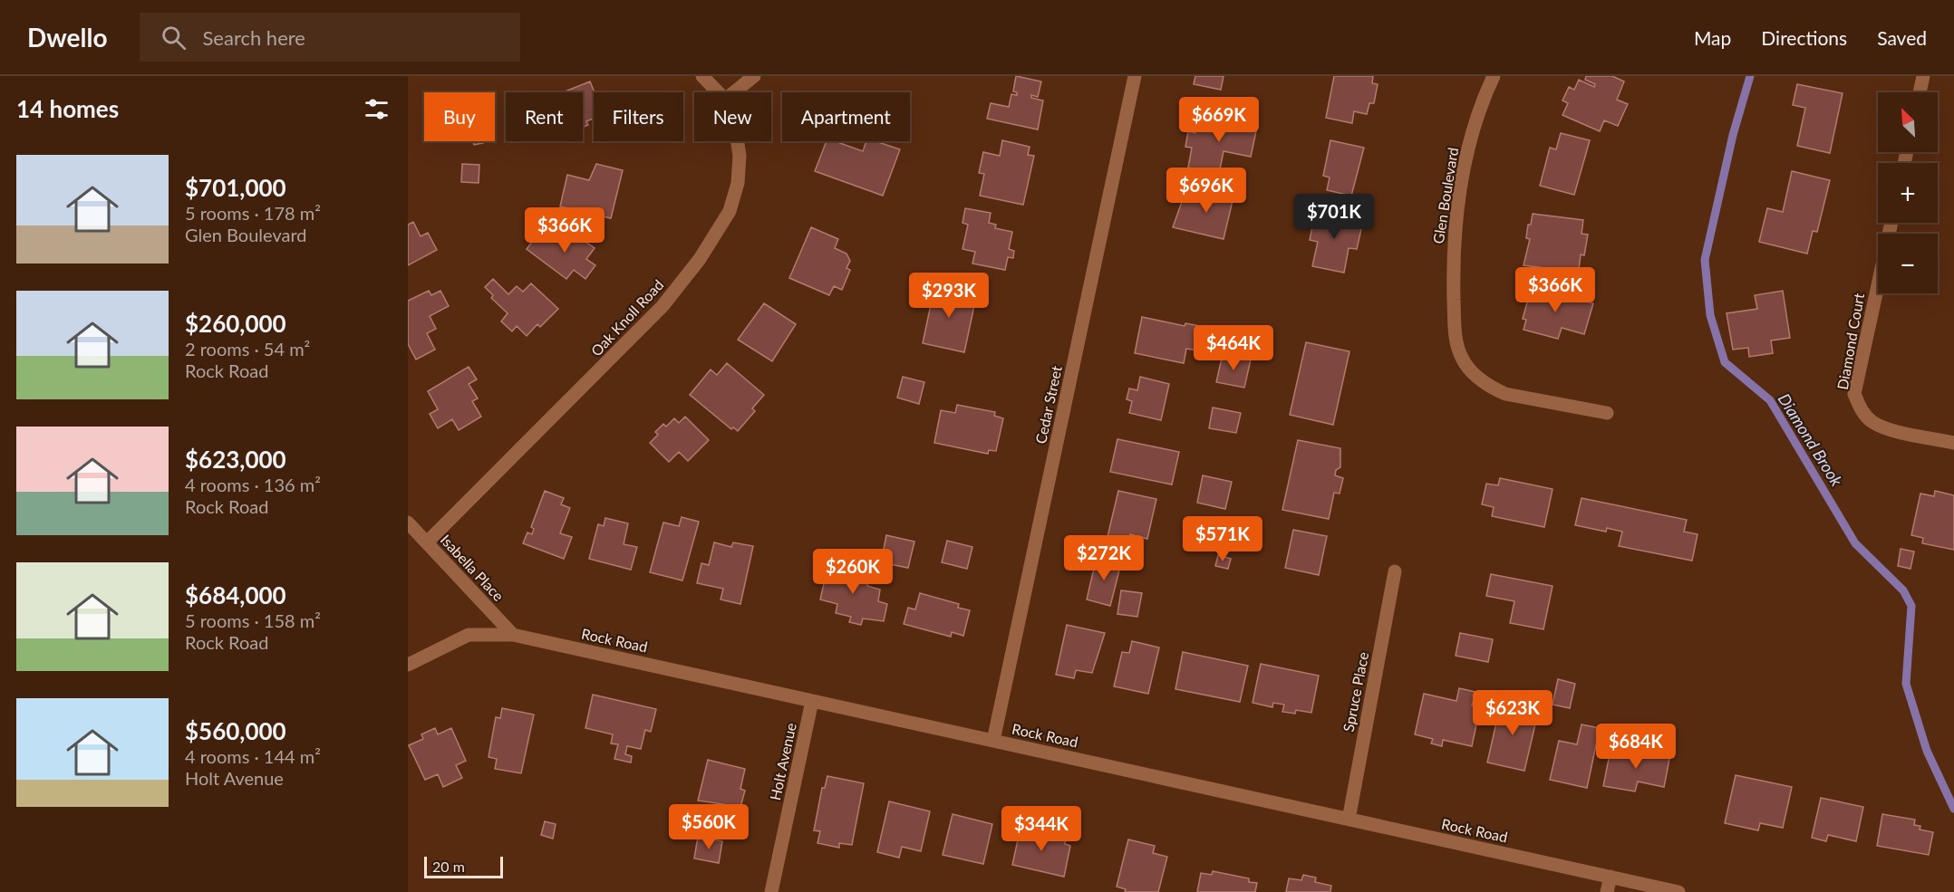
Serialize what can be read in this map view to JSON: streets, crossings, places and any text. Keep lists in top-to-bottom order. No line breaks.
{"streets":{"street":["Glen Boulevard","Oak Knoll Road","Diamond Court","Cedar Street","Isabella Place","Rock Road","Spruce Place","Holt Avenue"]},"crossings":[["Oak Knoll Road","Isabella Place"],["Cedar Street","Rock Road"],["Isabella Place","Rock Road"],["Rock Road","Spruce Place"],["Rock Road","Holt Avenue"]],"water":["Diamond Brook"],"scale_bar":"20 m","north":"top left","page":{"header":"Dwello","search":"Search here","nav":["Map","Directions","Saved"],"heading":"14 homes","map_buttons":["+","−"],"chip":["Buy","Rent","Filters","New","Apartment"],"price":["$669K","$696K","$701K","$366K","$366K","$293K","$464K","$571K","$272K","$260K","$623K","$684K","$560K","$344K"],"list":[{"name":"$701,000","note":"5 rooms · 178 m² · Glen Boulevard"},{"name":"$260,000","note":"2 rooms · 54 m² · Rock Road"},{"name":"$623,000","note":"4 rooms · 136 m² · Rock Road"},{"name":"$684,000","note":"5 rooms · 158 m² · Rock Road"},{"name":"$560,000","note":"4 rooms · 144 m² · Holt Avenue"}],"scale":"20 m"}}
